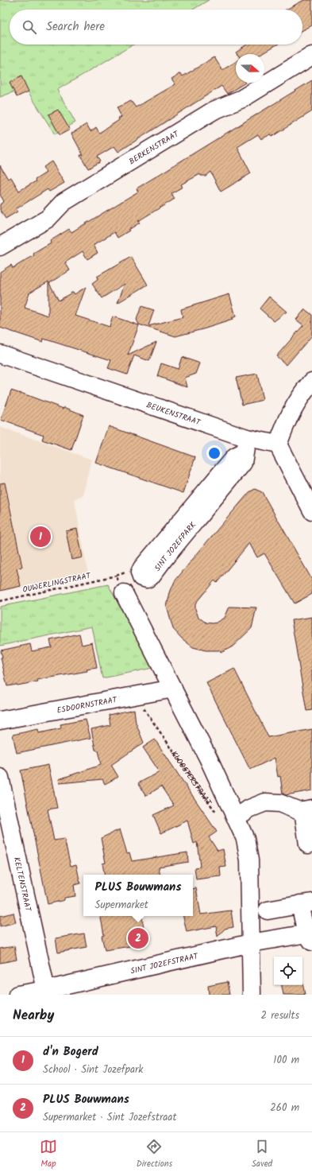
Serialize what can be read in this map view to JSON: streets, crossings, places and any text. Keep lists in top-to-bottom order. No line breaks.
{"streets":{"street":["BERKENSTRAAT","BEUKENSTRAAT","SINT JOZEFPARK","ESDOORNSTRAAT","KELTENSTRAAT","SINT JOZEFSTRAAT"],"path":["OUWERLINGSTRAAT","KLOOSTERSTRAAT"]},"crossings":[["BEUKENSTRAAT","SINT JOZEFPARK"],["ESDOORNSTRAAT","KLOOSTERSTRAAT"],["KELTENSTRAAT","SINT JOZEFSTRAAT"]],"north":"right","page":{"search":"Search here","pins":["1","2"],"popup":["PLUS Bouwmans","Supermarket"],"heading":["Nearby","2 results"],"list":[{"mark":"1","name":"d'n Bogerd","note":"School · Sint Jozefpark","value":"100 m"},{"mark":"2","name":"PLUS Bouwmans","note":"Supermarket · Sint Jozefstraat","value":"260 m"}],"nav":["Map","Directions","Saved"]}}
